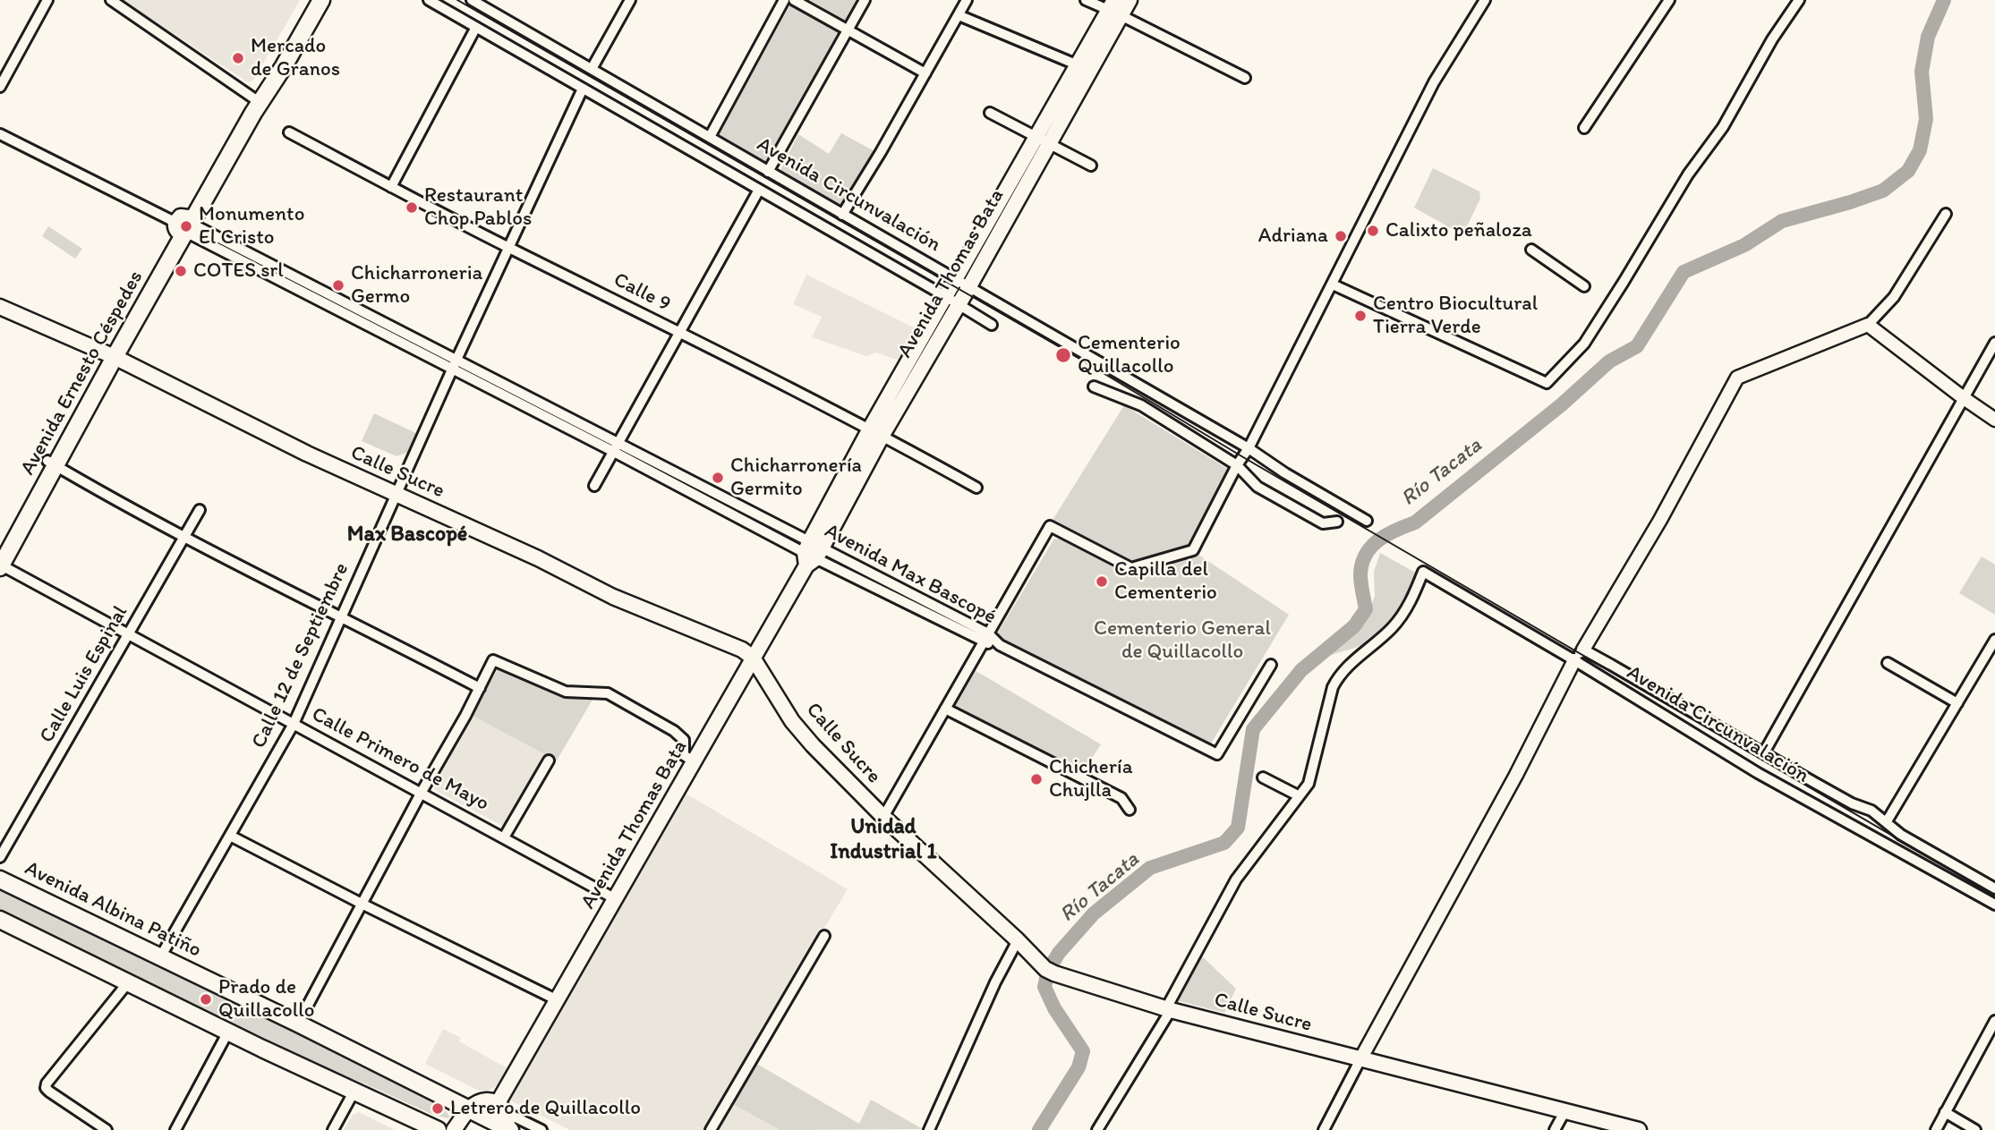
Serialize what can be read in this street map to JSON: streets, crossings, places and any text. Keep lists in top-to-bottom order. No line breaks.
{"streets":{"highway":["Avenida Ernesto Céspedes","Avenida Albina Patiño"],"main road":["Avenida Thomas Bata","Calle Sucre"],"street":["Avenida Circunvalación","Calle 9","Avenida Max Bascopé","Calle 12 de Septiembre","Calle Luis Espinal","Calle Primero de Mayo"]},"crossings":[["Avenida Circunvalación","Avenida Thomas Bata"],["Avenida Circunvalación","Calle 12 de Septiembre"],["Avenida Thomas Bata","Calle 9"],["Avenida Thomas Bata","Calle Sucre"],["Avenida Thomas Bata","Avenida Max Bascopé"],["Avenida Thomas Bata","Calle Primero de Mayo"],["Avenida Thomas Bata","Avenida Albina Patiño"],["Calle 9","Calle 12 de Septiembre"],["Avenida Ernesto Céspedes","Calle Sucre"],["Avenida Ernesto Céspedes","Avenida Max Bascopé"],["Avenida Ernesto Céspedes","Calle Primero de Mayo"],["Calle Sucre","Calle 12 de Septiembre"],["Avenida Max Bascopé","Calle 12 de Septiembre"],["Calle 12 de Septiembre","Calle Primero de Mayo"],["Calle 12 de Septiembre","Avenida Albina Patiño"],["Calle Luis Espinal","Calle Primero de Mayo"]],"districts":["Max Bascopé","Unidad Industrial 1"],"water":["Río Tacata"],"parks":["Cementerio General de Quillacollo"],"places":["Mercado de Granos","Restaurant Chop Pablos","Monumento El Cristo","Calixto peñaloza","Adriana","COTES srl","Chicharroneria Germo","Centro Biocultural Tierra Verde","Cementerio Quillacollo","Chicharronería Germito","Capilla del Cementerio","Chichería Chujlla","Prado de Quillacollo","Letrero de Quillacollo"]}
